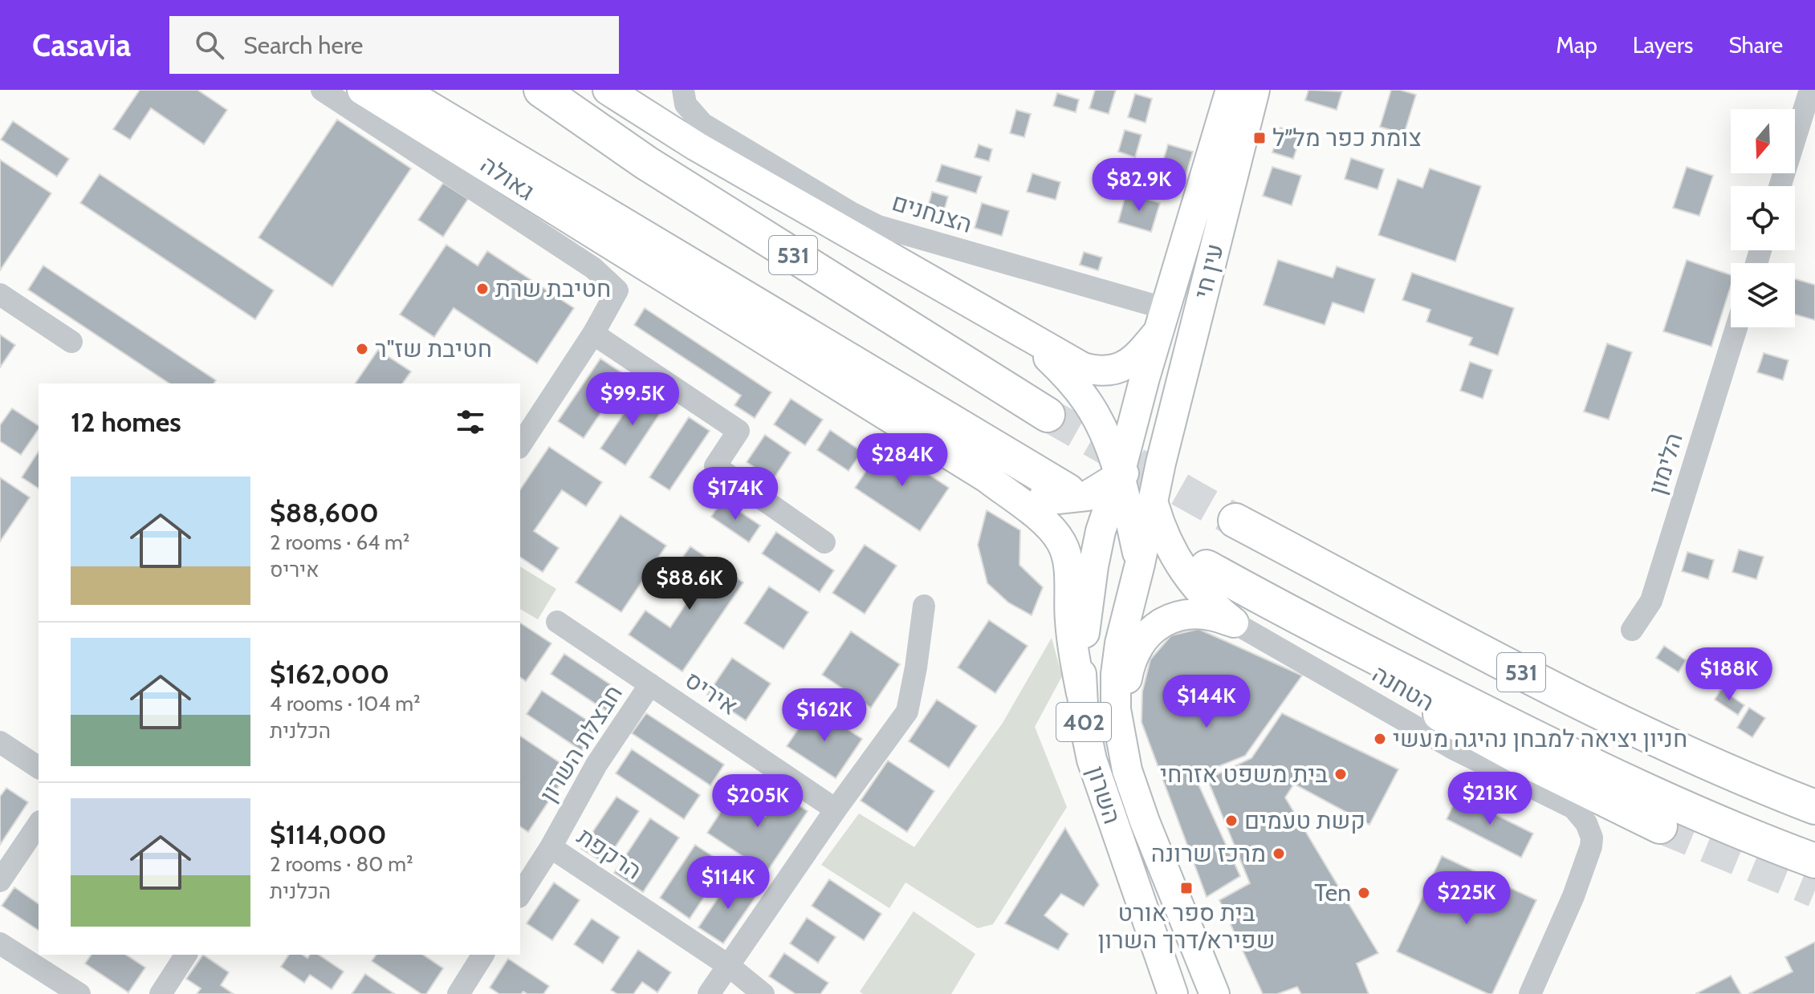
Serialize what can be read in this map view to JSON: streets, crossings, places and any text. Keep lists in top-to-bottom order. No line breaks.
{"streets":{"highway":["531"],"main road":["עין חי","402","השרון"],"street":["גאולה","הצנחנים","הלימון","הטחנה","איריס","חבצלת השרון","הרקפת"]},"crossings":[["הצנחנים","עין חי"],["עין חי","402"],["איריס","חבצלת השרון"],["402","השרון"],["חבצלת השרון","הרקפת"]],"places":{"transit":["צומת כפר מל״ל","בית ספר אורט שפירא/דרך השרון"],"other":["חטיבת שרת","חטיבת שז\"ר","חניון יציאה למבחן נהיגה מעשי","בית משפט אזרחי","קשת טעמים","מרכז שרונה","Ten"]},"north":"bottom","page":{"header":"Casavia","search":"Search here","nav":["Map","Layers","Share"],"price":["$82.9K","$99.5K","$284K","$174K","$88.6K","$188K","$144K","$162K","$213K","$205K","$114K","$225K"],"heading":"12 homes","list":[{"name":"$88,600","note":"2 rooms · 64 m² · איריס"},{"name":"$162,000","note":"4 rooms · 104 m² · הכלנית"},{"name":"$114,000","note":"2 rooms · 80 m² · הכלנית"}]}}
